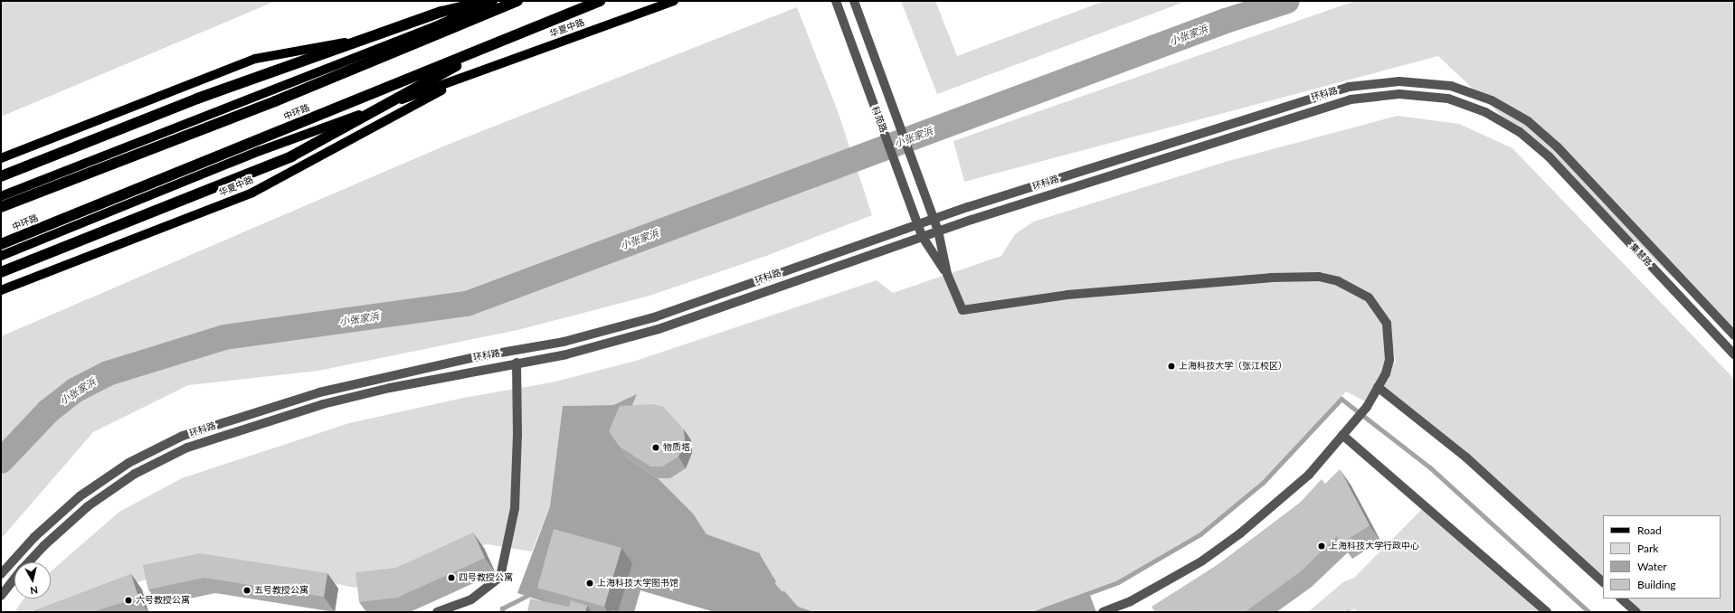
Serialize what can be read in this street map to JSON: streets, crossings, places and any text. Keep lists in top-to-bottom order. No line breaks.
{"streets":{"highway":["中环路"],"main road":["华夏中路"],"street":["环科路","科苑路","集慧路"]},"crossings":[["环科路","科苑路"],["环科路","集慧路"]],"water":["小张家浜"],"places":["上海科技大学（张江校区）","物质塔","上海科技大学行政中心","四号教授公寓","上海科技大学图书馆","五号教授公寓","六号教授公寓"],"legend":["Road","Park","Water","Building"],"north":"bottom"}
